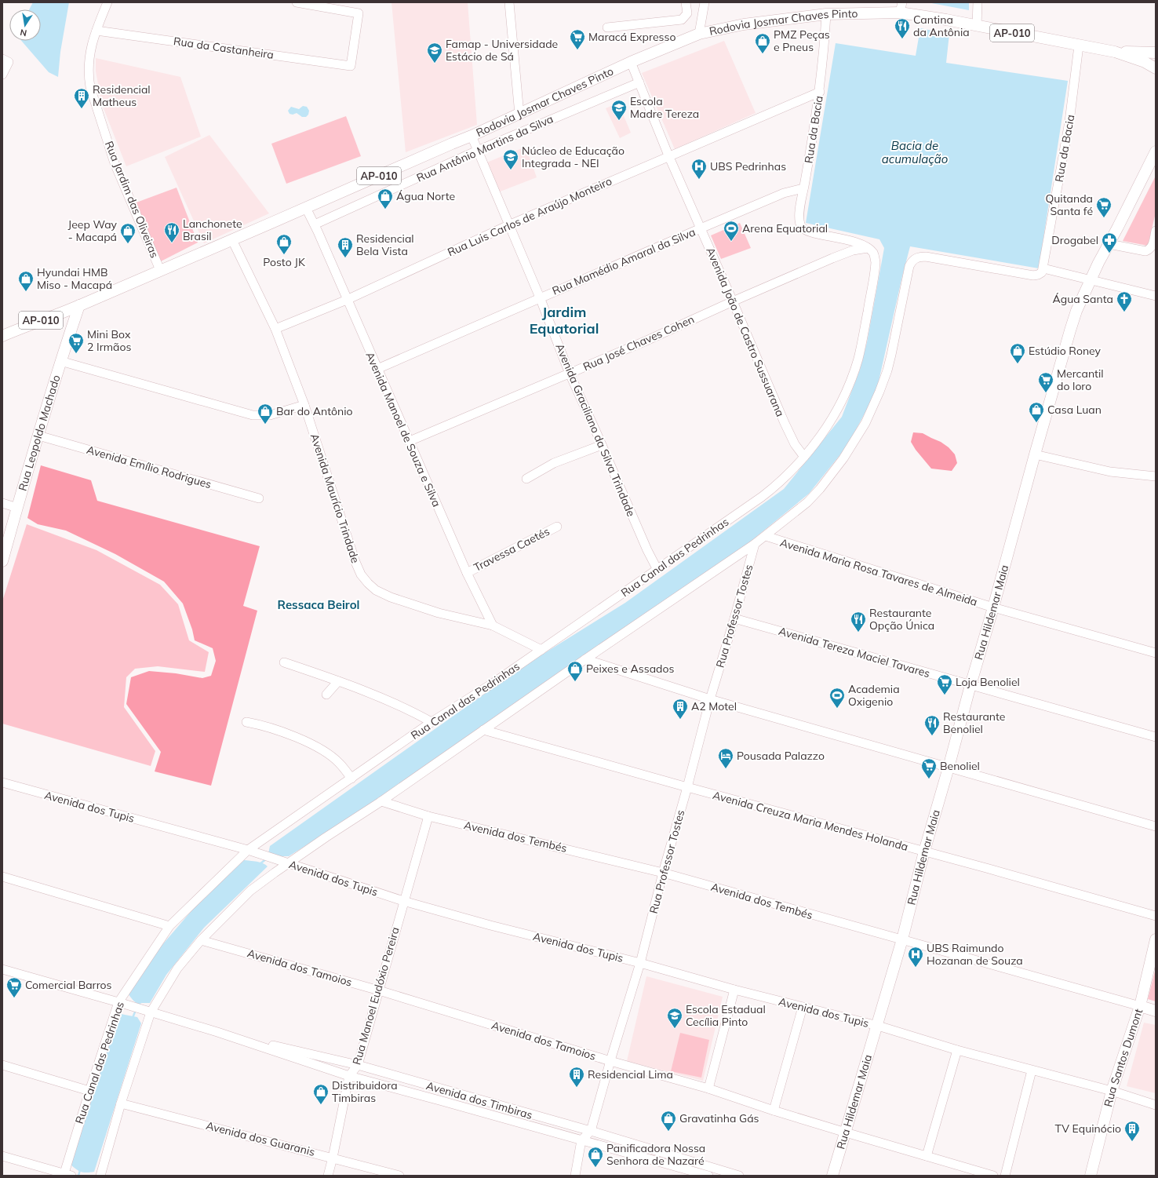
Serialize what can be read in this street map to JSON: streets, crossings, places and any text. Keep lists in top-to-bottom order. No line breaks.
{"streets":{"main road":["Rodovia Josmar Chaves Pinto","AP-010","Rua Leopoldo Machado","Rua Hildemar Maia","Rua Santos Dumont"],"street":["Rua da Castanheira","Rua da Bacia","Rua Antônio Martins da Silva","Rua Jardim das Oliveiras","Rua Luis Carlos de Araújo Monteiro","Rua Mamédio Amaral da Silva","Avenida João de Castro Sussuarana","Rua José Chaves Cohen","Avenida Manoel de Souza e Silva","Avenida Graciliano da Silva Trindade","Avenida Emílio Rodrigues","Avenida Maurício Trindade","Travessa Caetés","Rua Canal das Pedrinhas","Avenida Maria Rosa Tavares de Almeida","Rua Professor Tostes","Avenida Tereza Maciel Tavares","Avenida dos Tupis","Avenida Creuza Maria Mendes Holanda","Avenida dos Tembés","Avenida dos Tamoios","Rua Manoel Eudóxio Pereira","Avenida dos Timbiras","Avenida dos Guaranis"]},"crossings":[["Rodovia Josmar Chaves Pinto","Rua da Bacia"],["Rodovia Josmar Chaves Pinto","Rua Jardim das Oliveiras"],["Rodovia Josmar Chaves Pinto","Avenida João de Castro Sussuarana"],["Rodovia Josmar Chaves Pinto","Avenida Manoel de Souza e Silva"],["Rodovia Josmar Chaves Pinto","Avenida Graciliano da Silva Trindade"],["Rodovia Josmar Chaves Pinto","Rua Leopoldo Machado"],["Rodovia Josmar Chaves Pinto","Avenida Maurício Trindade"],["Rua da Castanheira","Rua Jardim das Oliveiras"],["Rua da Bacia","Rua Luis Carlos de Araújo Monteiro"],["Rua da Bacia","Rua Mamédio Amaral da Silva"],["Rua da Bacia","Rua José Chaves Cohen"],["Rua da Bacia","Rua Canal das Pedrinhas"],["Rua Antônio Martins da Silva","Avenida João de Castro Sussuarana"],["Rua Antônio Martins da Silva","Avenida Manoel de Souza e Silva"],["Rua Antônio Martins da Silva","Avenida Graciliano da Silva Trindade"],["Rua Luis Carlos de Araújo Monteiro","Avenida João de Castro Sussuarana"],["Rua Luis Carlos de Araújo Monteiro","Avenida Manoel de Souza e Silva"],["Rua Luis Carlos de Araújo Monteiro","Avenida Graciliano da Silva Trindade"],["Rua Luis Carlos de Araújo Monteiro","Avenida Maurício Trindade"],["Rua Mamédio Amaral da Silva","Avenida João de Castro Sussuarana"],["Rua Mamédio Amaral da Silva","Avenida Manoel de Souza e Silva"],["Rua Mamédio Amaral da Silva","Avenida Graciliano da Silva Trindade"],["Avenida João de Castro Sussuarana","Rua José Chaves Cohen"],["Avenida João de Castro Sussuarana","Rua Canal das Pedrinhas"],["Rua José Chaves Cohen","Avenida Manoel de Souza e Silva"],["Rua José Chaves Cohen","Avenida Graciliano da Silva Trindade"],["Rua José Chaves Cohen","Rua Canal das Pedrinhas"],["Avenida Manoel de Souza e Silva","Avenida Maurício Trindade"],["Avenida Manoel de Souza e Silva","Travessa Caetés"],["Avenida Graciliano da Silva Trindade","Rua Canal das Pedrinhas"],["Rua Leopoldo Machado","Avenida Emílio Rodrigues"],["Avenida Maurício Trindade","Rua Canal das Pedrinhas"],["Rua Canal das Pedrinhas","Avenida dos Tupis"],["Rua Canal das Pedrinhas","Avenida dos Timbiras"],["Avenida Maria Rosa Tavares de Almeida","Rua Hildemar Maia"],["Rua Hildemar Maia","Avenida Tereza Maciel Tavares"],["Rua Hildemar Maia","Avenida dos Tupis"],["Rua Hildemar Maia","Avenida Creuza Maria Mendes Holanda"],["Rua Hildemar Maia","Avenida dos Tembés"],["Rua Hildemar Maia","Avenida dos Tamoios"],["Rua Professor Tostes","Avenida Tereza Maciel Tavares"],["Rua Professor Tostes","Avenida dos Tupis"],["Rua Professor Tostes","Avenida Creuza Maria Mendes Holanda"],["Rua Professor Tostes","Avenida dos Tembés"],["Rua Professor Tostes","Avenida dos Tamoios"],["Rua Professor Tostes","Avenida dos Timbiras"],["Avenida dos Tupis","Rua Manoel Eudóxio Pereira"],["Avenida dos Tupis","Rua Santos Dumont"],["Avenida dos Tembés","Rua Manoel Eudóxio Pereira"],["Avenida dos Tembés","Rua Santos Dumont"],["Avenida dos Tamoios","Rua Manoel Eudóxio Pereira"],["Rua Manoel Eudóxio Pereira","Avenida dos Timbiras"],["Rua Manoel Eudóxio Pereira","Avenida dos Guaranis"]],"districts":["Jardim Equatorial","Ressaca Beirol"],"water":["Bacia de acumulação"],"places":{"restaurant":["Cantina da Antônia","Lanchonete Brasil","Restaurante Opção Única","Restaurante Benoliel"],"supermarket":["Maracá Expresso","Quitanda Santa fé","Mini Box 2 Irmãos","Mercantil do loro","Loja Benoliel","Benoliel","Comercial Barros"],"shop":["PMZ Peças e Pneus","Água Norte","Jeep Way - Macapá","Posto JK","Hyundai HMB Miso - Macapá","Estúdio Roney","Casa Luan","Bar do Antônio","Peixes e Assados","Distribuidora Timbiras","Gravatinha Gás","Panificadora Nossa Senhora de Nazaré"],"school or university":["Famap - Universidade Estácio de Sá","Escola Madre Tereza","Núcleo de Educação Integrada - NEI","Escola Estadual Cecília Pinto"],"building":["Residencial Matheus","Residencial Bela Vista","A2 Motel","Residencial Lima","TV Equinócio"],"hospital":["UBS Pedrinhas","UBS Raimundo Hozanan de Souza"],"sports":["Arena Equatorial","Academia Oxigenio"],"pharmacy":["Drogabel"],"church":["Água Santa"],"hotel":["Pousada Palazzo"]},"north":"bottom"}
